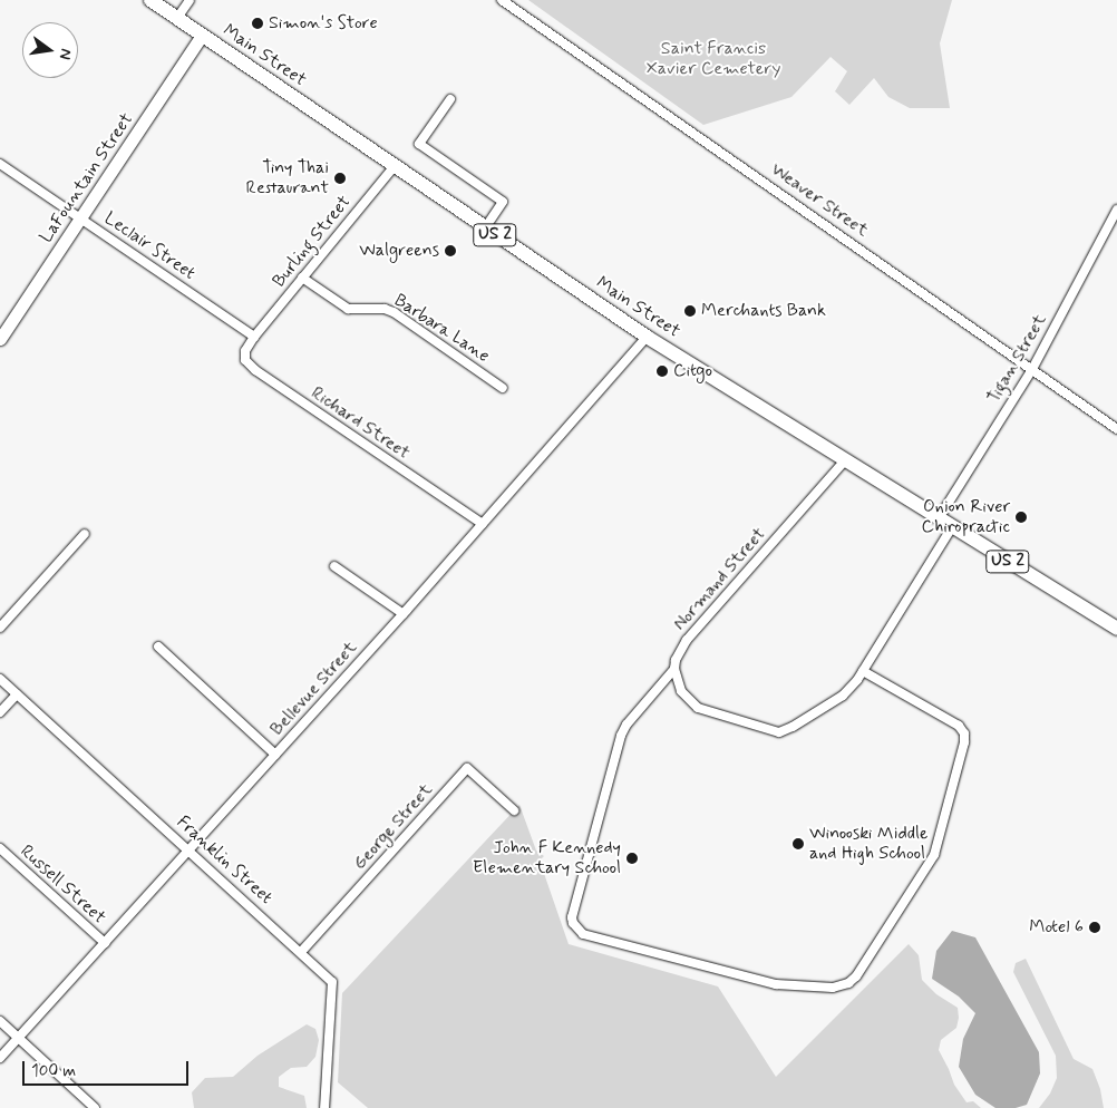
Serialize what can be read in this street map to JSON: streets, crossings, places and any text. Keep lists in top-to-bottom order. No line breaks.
{"streets":{"main road":["Main Street","US 2"],"street":["LaFountain Street","Weaver Street","Burling Street","Leclair Street","Barbara Lane","Tigan Street","Richard Street","Normand Street","Bellevue Street","George Street","Franklin Street","Russell Street"]},"crossings":[["Main Street","LaFountain Street"],["Main Street","Burling Street"],["Main Street","Tigan Street"],["Main Street","Normand Street"],["Main Street","Bellevue Street"],["LaFountain Street","Leclair Street"],["Weaver Street","Tigan Street"],["Burling Street","Leclair Street"],["Burling Street","Barbara Lane"],["Burling Street","Richard Street"],["Leclair Street","Richard Street"],["Richard Street","Bellevue Street"],["Bellevue Street","Franklin Street"],["Bellevue Street","Russell Street"],["George Street","Franklin Street"]],"parks":["Saint Francis Xavier Cemetery"],"places":["Simon's Store","Tiny Thai Restaurant","Walgreens","Merchants Bank","Citgo","Onion River Chiropractic","Winooski Middle and High School","John F Kennedy Elementary School","Motel 6"],"scale_bar":"100 m","north":"right"}
